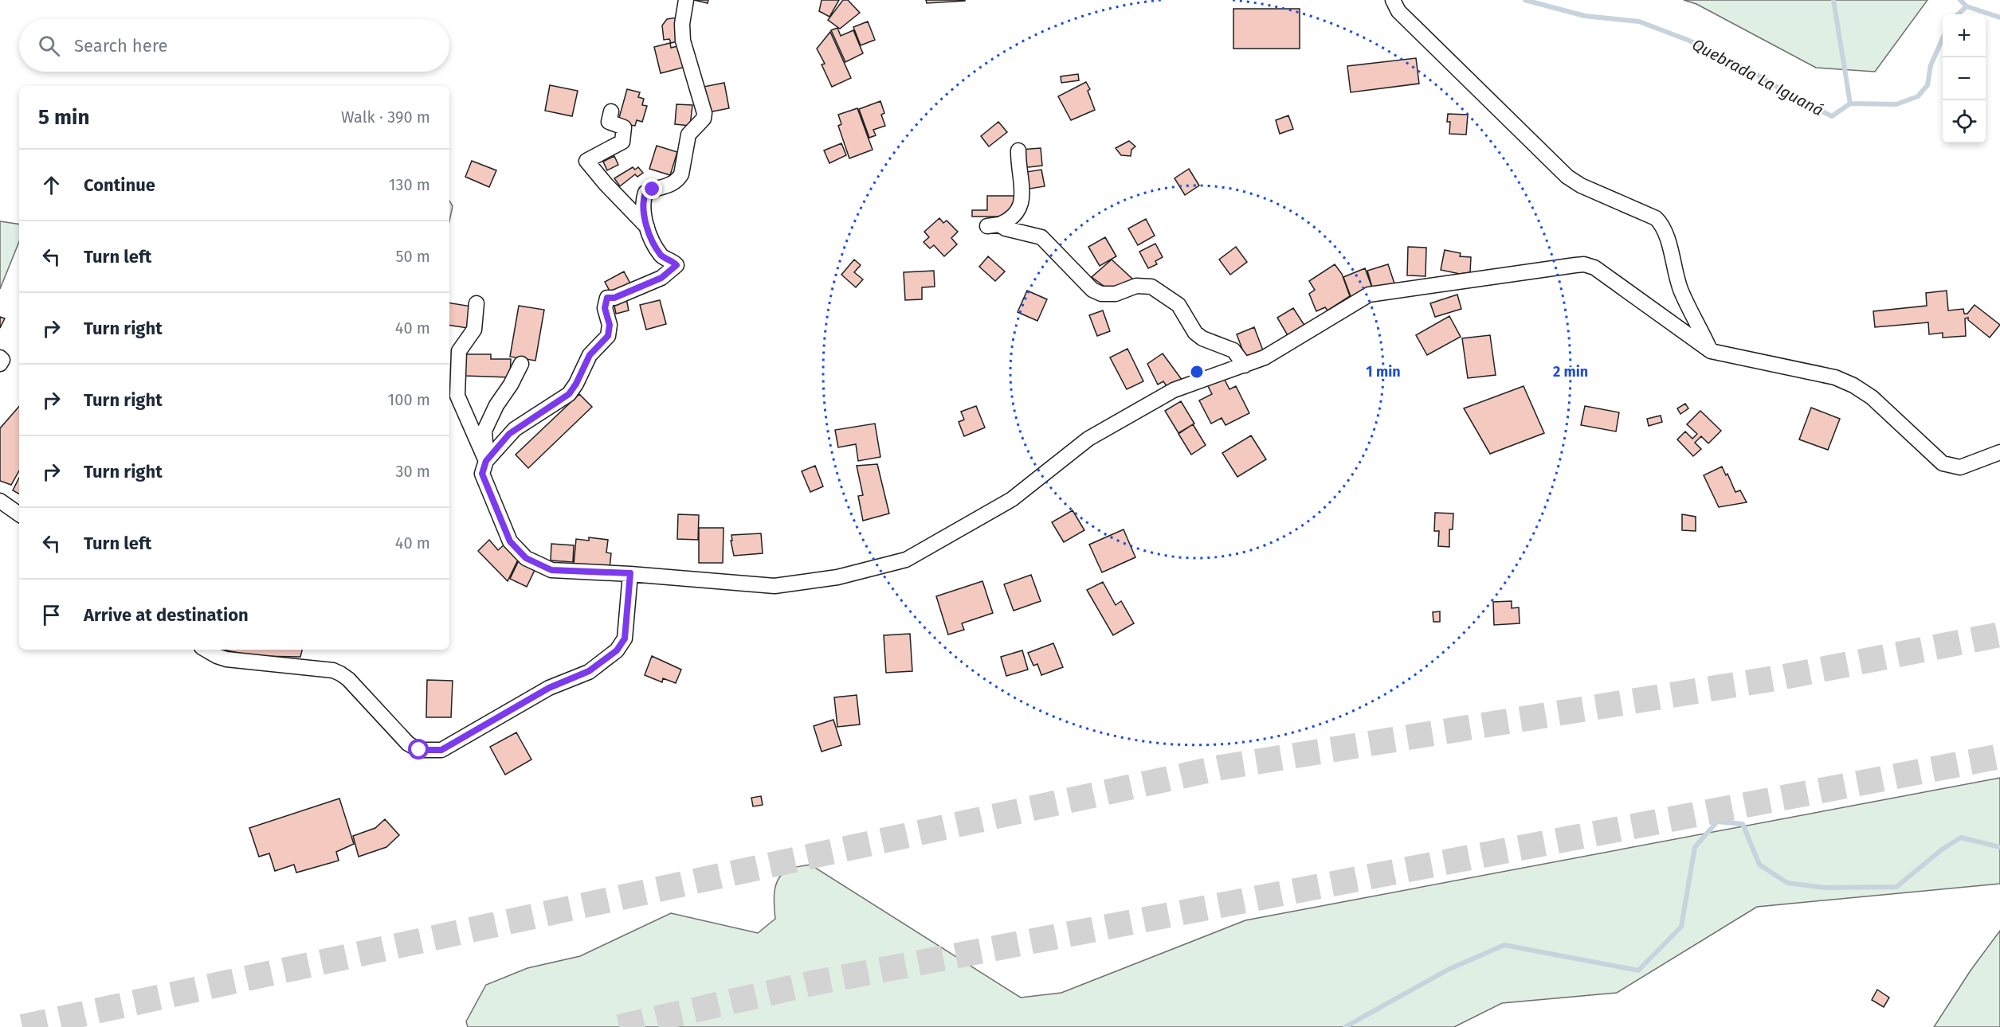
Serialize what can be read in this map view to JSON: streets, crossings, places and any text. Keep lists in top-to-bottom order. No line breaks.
{"water":["Quebrada La Iguaná"],"page":{"map_buttons":["+","−"],"search":"Search here","heading":["5 min","Walk · 390 m"],"list":[["Continue","130 m"],["Turn left","50 m"],["Turn right","40 m"],["Turn right","100 m"],["Turn right","30 m"],["Turn left","40 m"],"Arrive at destination"]},"rings":["1 min","2 min"]}
